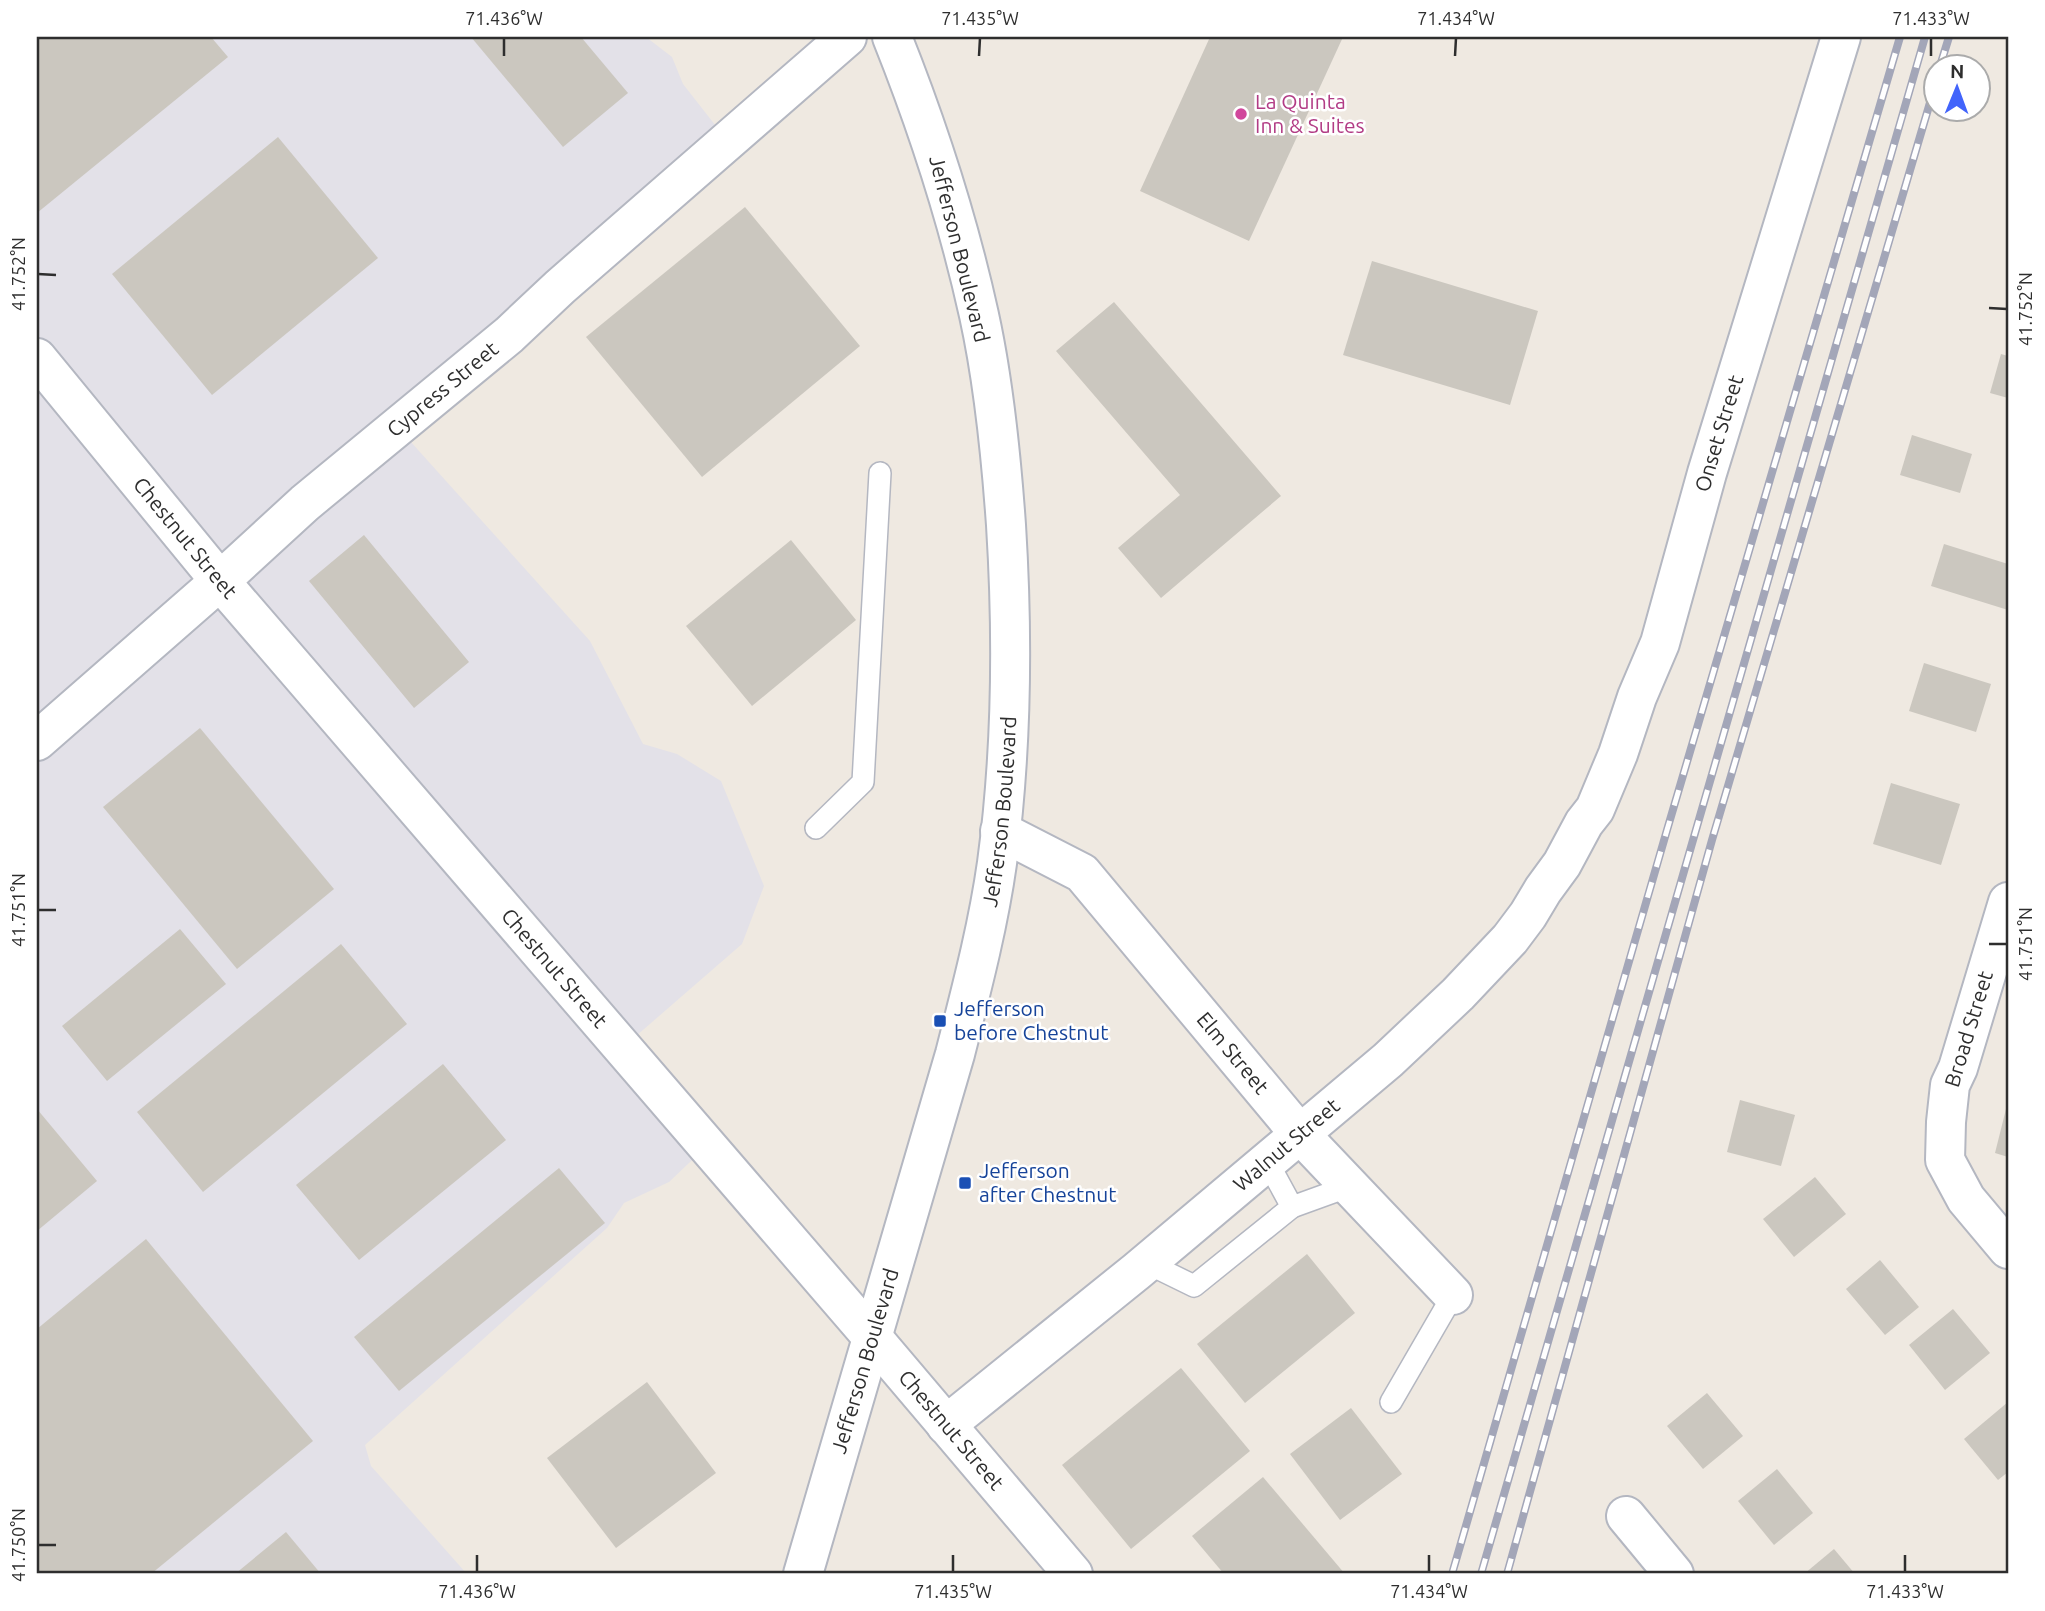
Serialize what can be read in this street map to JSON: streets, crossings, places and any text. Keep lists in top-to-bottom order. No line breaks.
{"streets":{"street":["Jefferson Boulevard","Cypress Street","Onset Street","Chestnut Street","Broad Street","Elm Street","Walnut Street"]},"crossings":[["Jefferson Boulevard","Chestnut Street"],["Jefferson Boulevard","Elm Street"],["Cypress Street","Chestnut Street"],["Onset Street","Walnut Street"],["Chestnut Street","Walnut Street"],["Elm Street","Walnut Street"]],"places":{"other":["La Quinta Inn & Suites"],"transit":["Jefferson before Chestnut","Jefferson after Chestnut"]},"north":"top","coordinates":["71.436°W","71.435°W","71.434°W","71.433°W","41.752°N","41.751°N","41.750°N"]}
